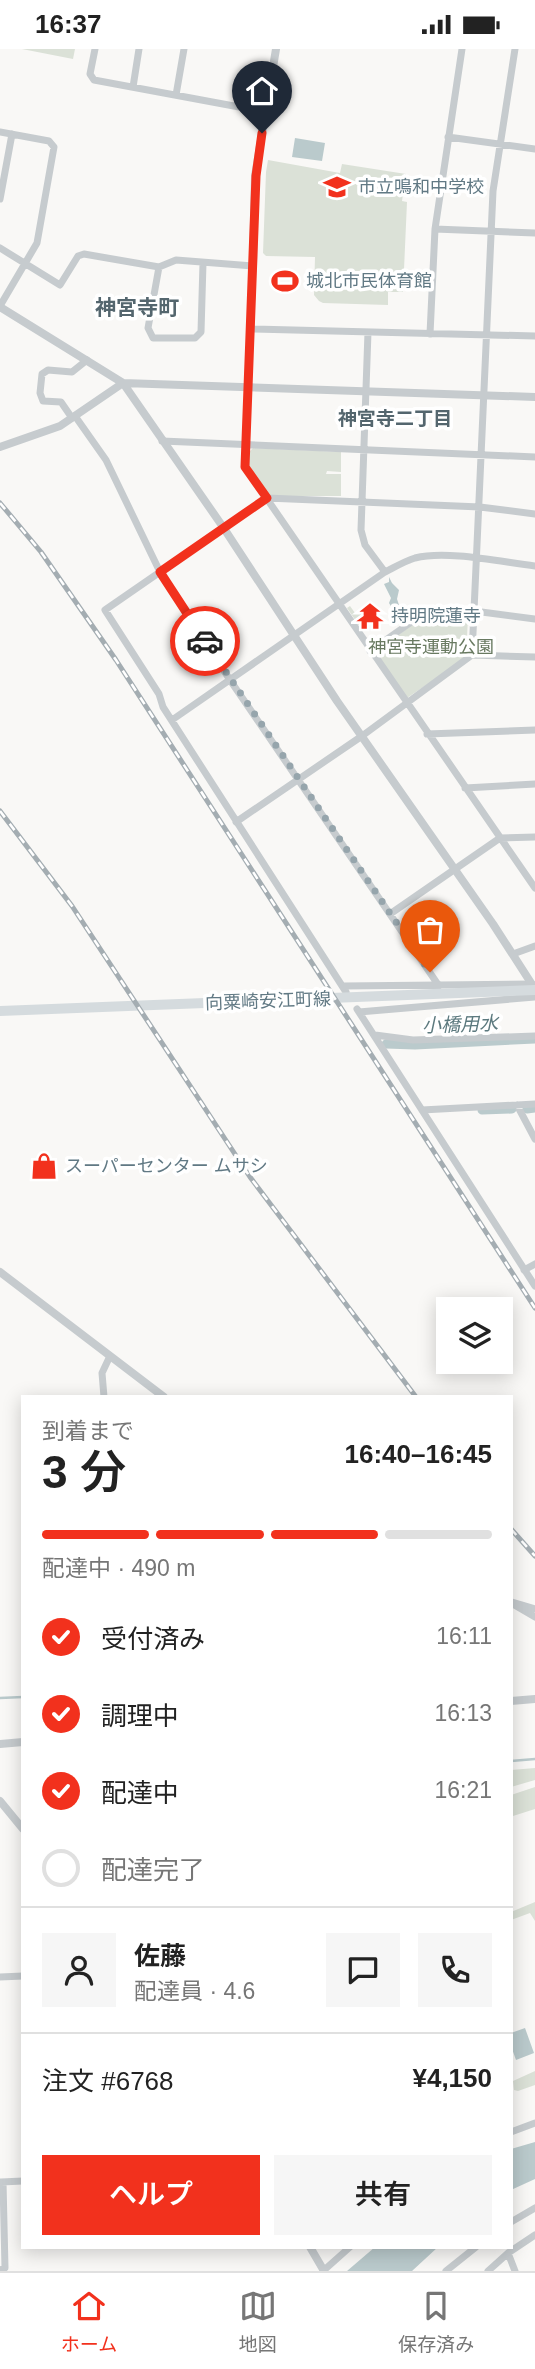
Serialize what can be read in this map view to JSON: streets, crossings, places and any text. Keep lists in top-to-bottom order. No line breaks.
{"streets":{"main road":["向粟崎安江町線"]},"districts":["神宮寺町","神宮寺二丁目"],"water":["小橋用水"],"parks":["神宮寺運動公園"],"places":{"school or university":["市立鳴和中学校"],"sports":["城北市民体育館"],"temple":["持明院蓮寺"],"shop":["スーパーセンター ムサシ"]},"page":{"status":"16:37","heading":["3 分","到着まで","16:40–16:45"],"panel":["佐藤","配達員 · 4.6","注文 #6768","¥4,150"],"bar":"配達中 · 490 m","list":[["受付済み","16:11"],["調理中","16:13"],["配達中","16:21"],"配達完了"],"buttons":["ヘルプ","共有"],"tabs":["ホーム","地図","保存済み"]}}
